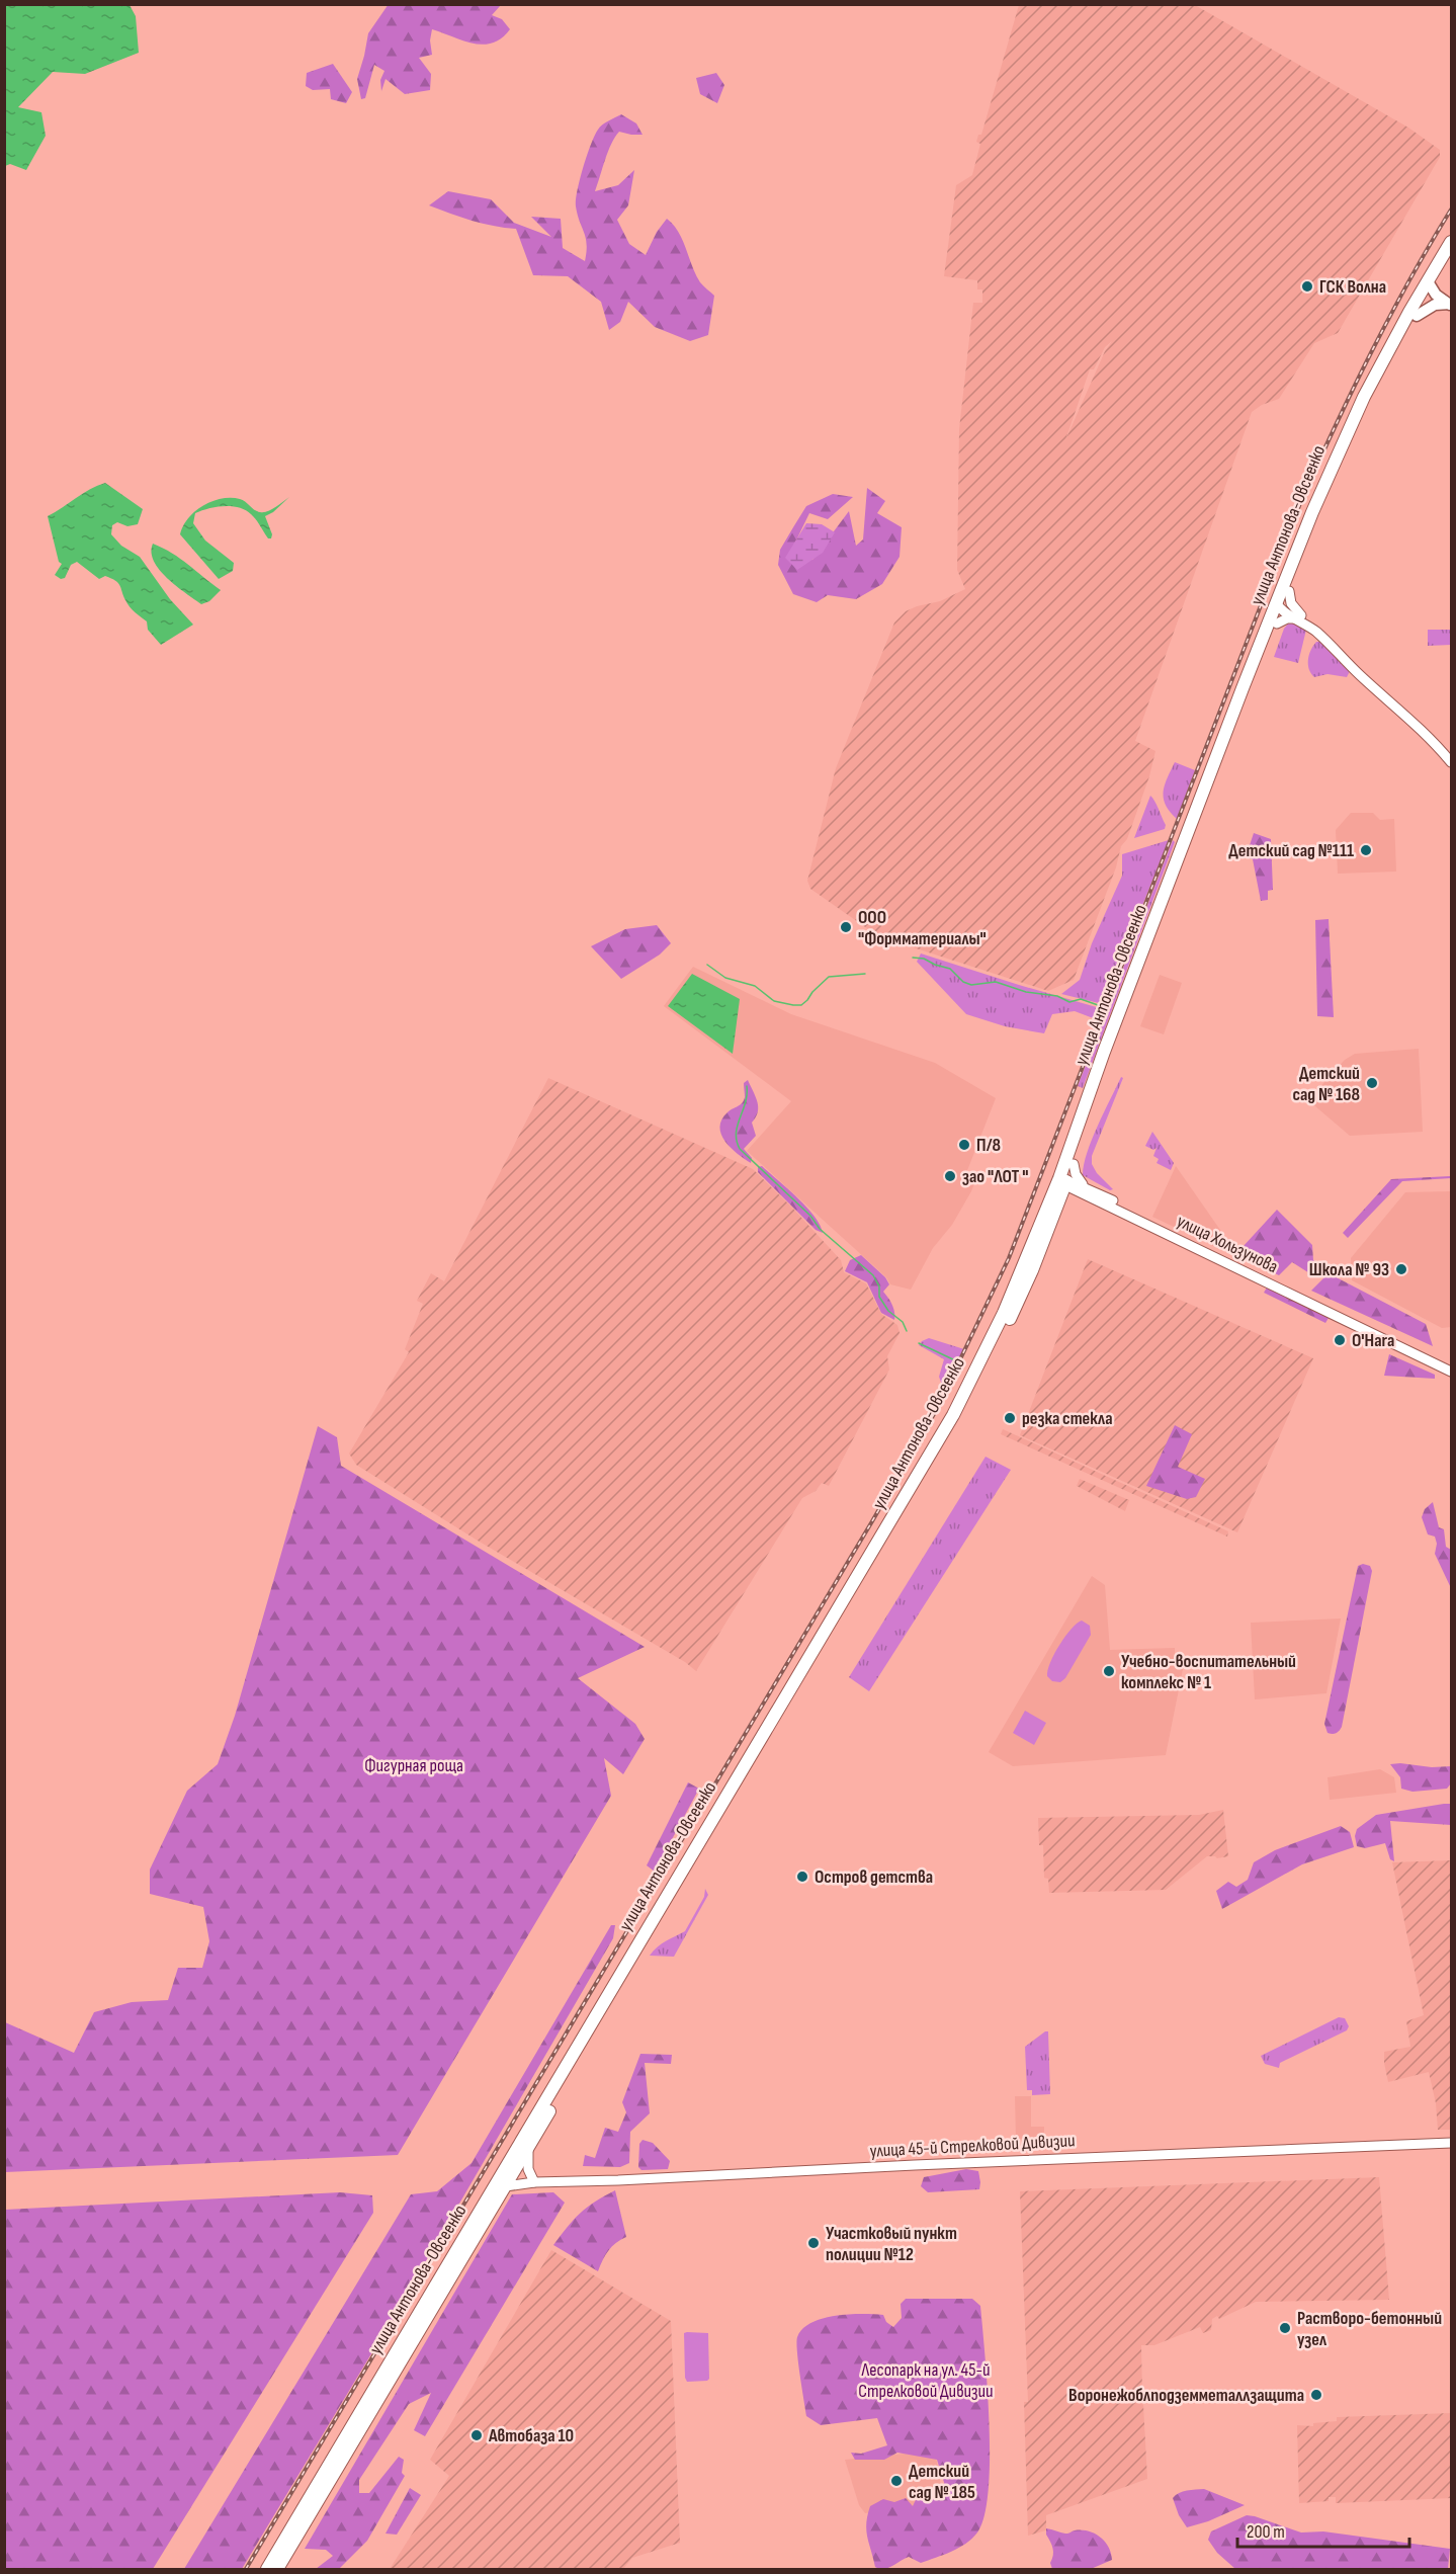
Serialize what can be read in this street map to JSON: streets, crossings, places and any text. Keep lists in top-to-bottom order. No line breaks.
{"streets":{"highway":["улица Антонова-Овсеенко"],"main road":["улица Хользунова","улица 45-й Стрелковой Дивизии"]},"crossings":[["улица Антонова-Овсеенко","улица Хользунова"],["улица Антонова-Овсеенко","улица 45-й Стрелковой Дивизии"]],"parks":["Фигурная роща","Лесопарк на ул. 45-й Стрелковой Дивизии"],"places":["ГСК Волна","Детский сад №111","ООО \"Формматериалы\"","Детский сад № 168","П/8","зао \"ЛОТ \"","Школа № 93","O'Hara","резка стекла","Учебно-воспитательный комплекс № 1","Остров детства","Участковый пункт полиции №12","Растворо-бетонный узел","Воронежоблподземметаллзащита","Автобаза 10","Детский сад № 185"],"scale_bar":"200 m"}
